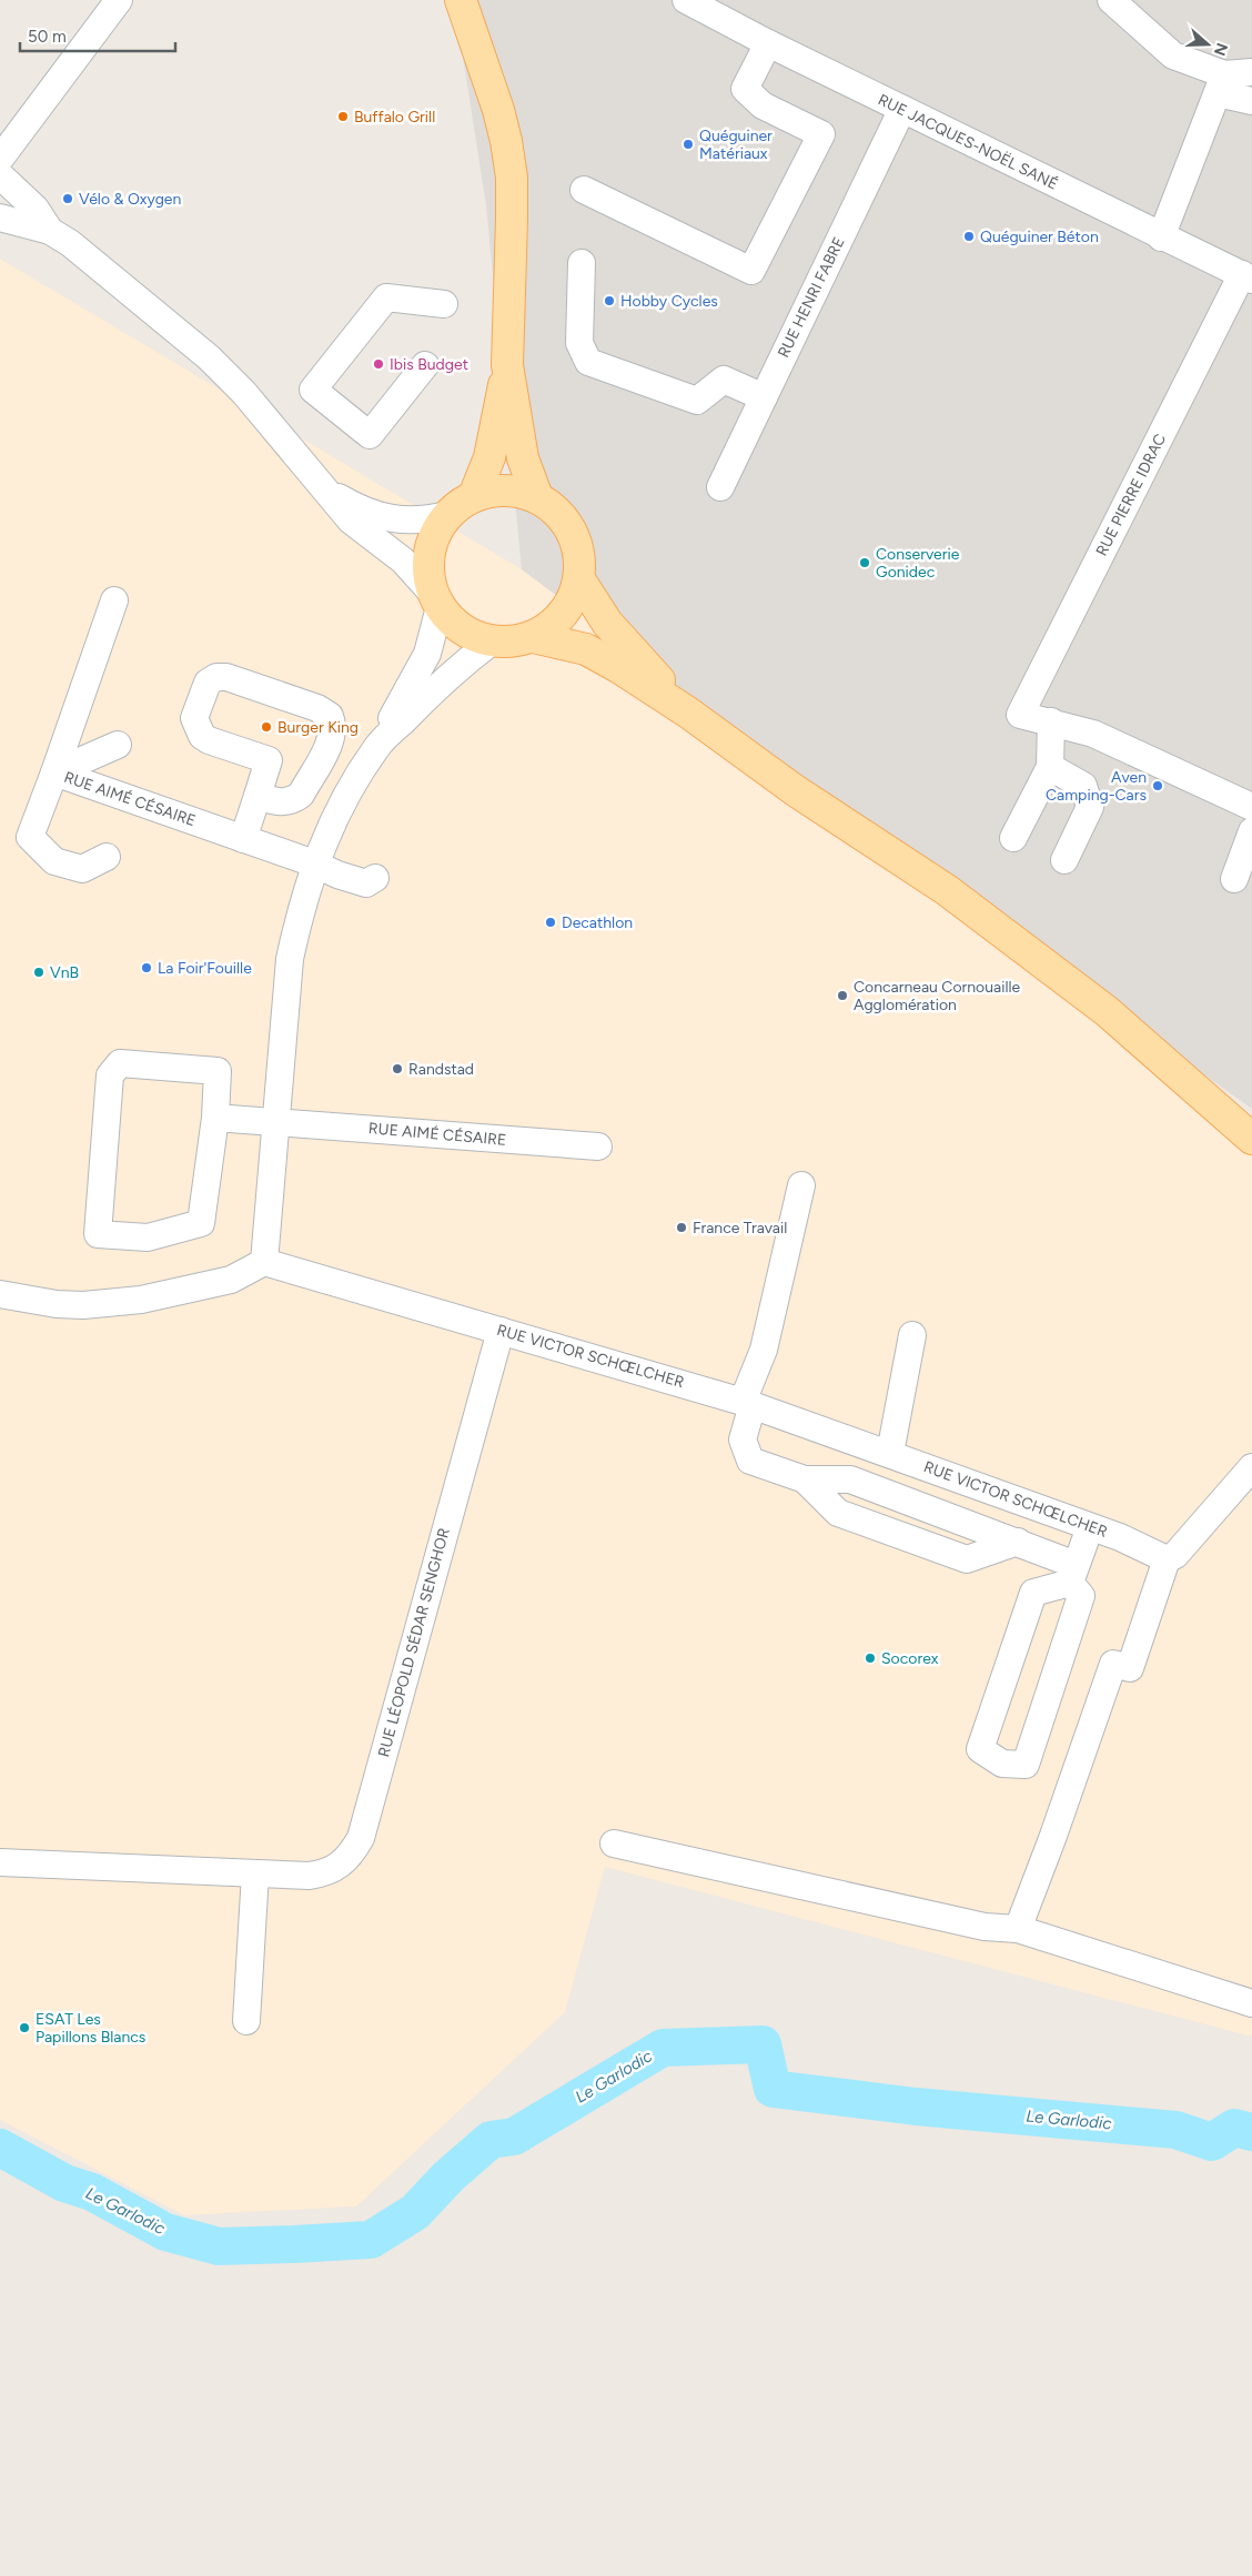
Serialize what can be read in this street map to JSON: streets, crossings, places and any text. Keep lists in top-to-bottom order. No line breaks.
{"streets":{"street":["RUE JACQUES-NOËL SANÉ","RUE HENRI FABRE","RUE PIERRE IDRAC","RUE AIMÉ CÉSAIRE","RUE VICTOR SCHŒLCHER","RUE LÉOPOLD SÉDAR SENGHOR"]},"crossings":[["RUE JACQUES-NOËL SANÉ","RUE HENRI FABRE"],["RUE JACQUES-NOËL SANÉ","RUE PIERRE IDRAC"],["RUE VICTOR SCHŒLCHER","RUE LÉOPOLD SÉDAR SENGHOR"]],"water":["Le Garlodic"],"places":["Buffalo Grill","Quéguiner Matériaux","Vélo & Oxygen","Quéguiner Béton","Hobby Cycles","Ibis Budget","Conserverie Gonidec","Burger King","Aven Camping-Cars","Decathlon","La Foir'Fouille","VnB","Concarneau Cornouaille Agglomération","Randstad","France Travail","Socorex","ESAT Les Papillons Blancs"],"scale_bar":"50 m","north":"right"}
